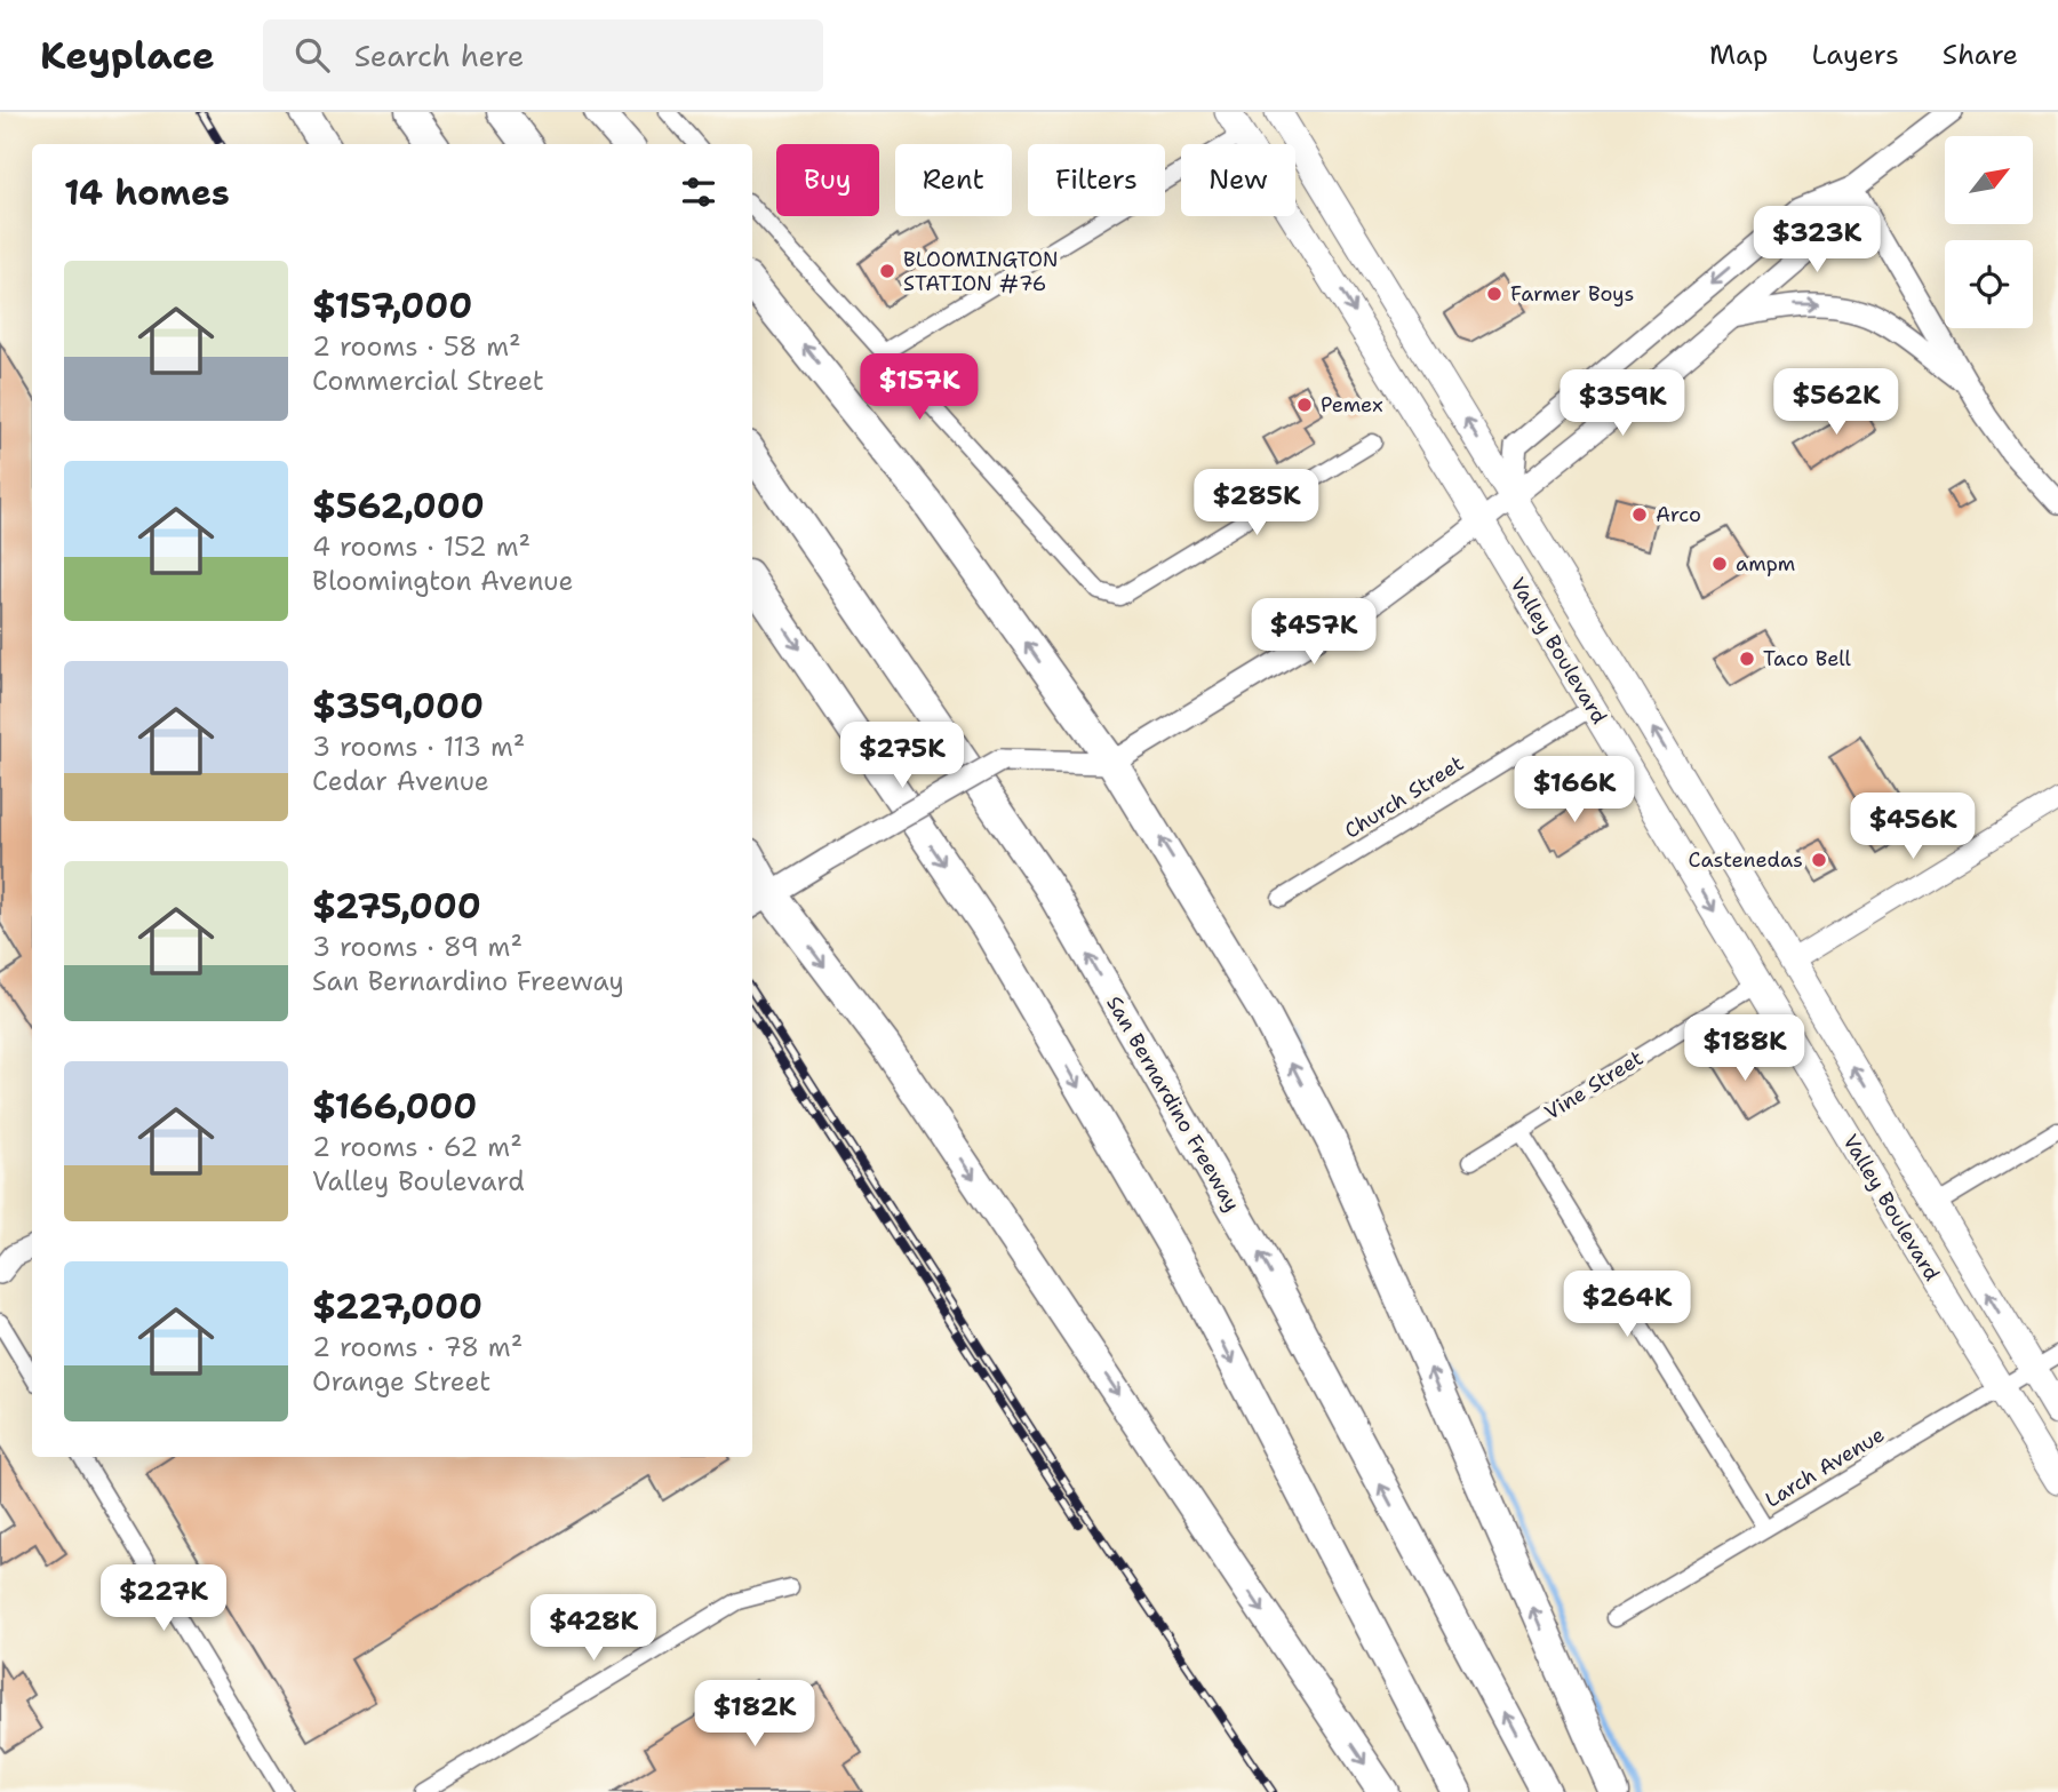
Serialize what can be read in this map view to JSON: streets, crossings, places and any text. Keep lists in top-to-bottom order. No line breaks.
{"streets":{"highway":["San Bernardino Freeway"],"main road":["Valley Boulevard"],"street":["Church Street","Vine Street","Larch Avenue"]},"crossings":[["Valley Boulevard","Church Street"],["Valley Boulevard","Vine Street"],["Valley Boulevard","Larch Avenue"]],"places":["BLOOMINGTON STATION #76","Farmer Boys","Pemex","Arco","ampm","Taco Bell","Castenedas"],"north":"top right","page":{"header":"Keyplace","search":"Search here","nav":["Map","Layers","Share"],"chip":["Buy","Rent","Filters","New"],"heading":"14 homes","price":["$323K","$157K","$562K","$359K","$285K","$457K","$275K","$166K","$456K","$188K","$264K","$227K","$428K","$182K"],"list":[{"name":"$157,000","note":"2 rooms · 58 m² · Commercial Street"},{"name":"$562,000","note":"4 rooms · 152 m² · Bloomington Avenue"},{"name":"$359,000","note":"3 rooms · 113 m² · Cedar Avenue"},{"name":"$275,000","note":"3 rooms · 89 m² · San Bernardino Freeway"},{"name":"$166,000","note":"2 rooms · 62 m² · Valley Boulevard"},{"name":"$227,000","note":"2 rooms · 78 m² · Orange Street"}]}}
